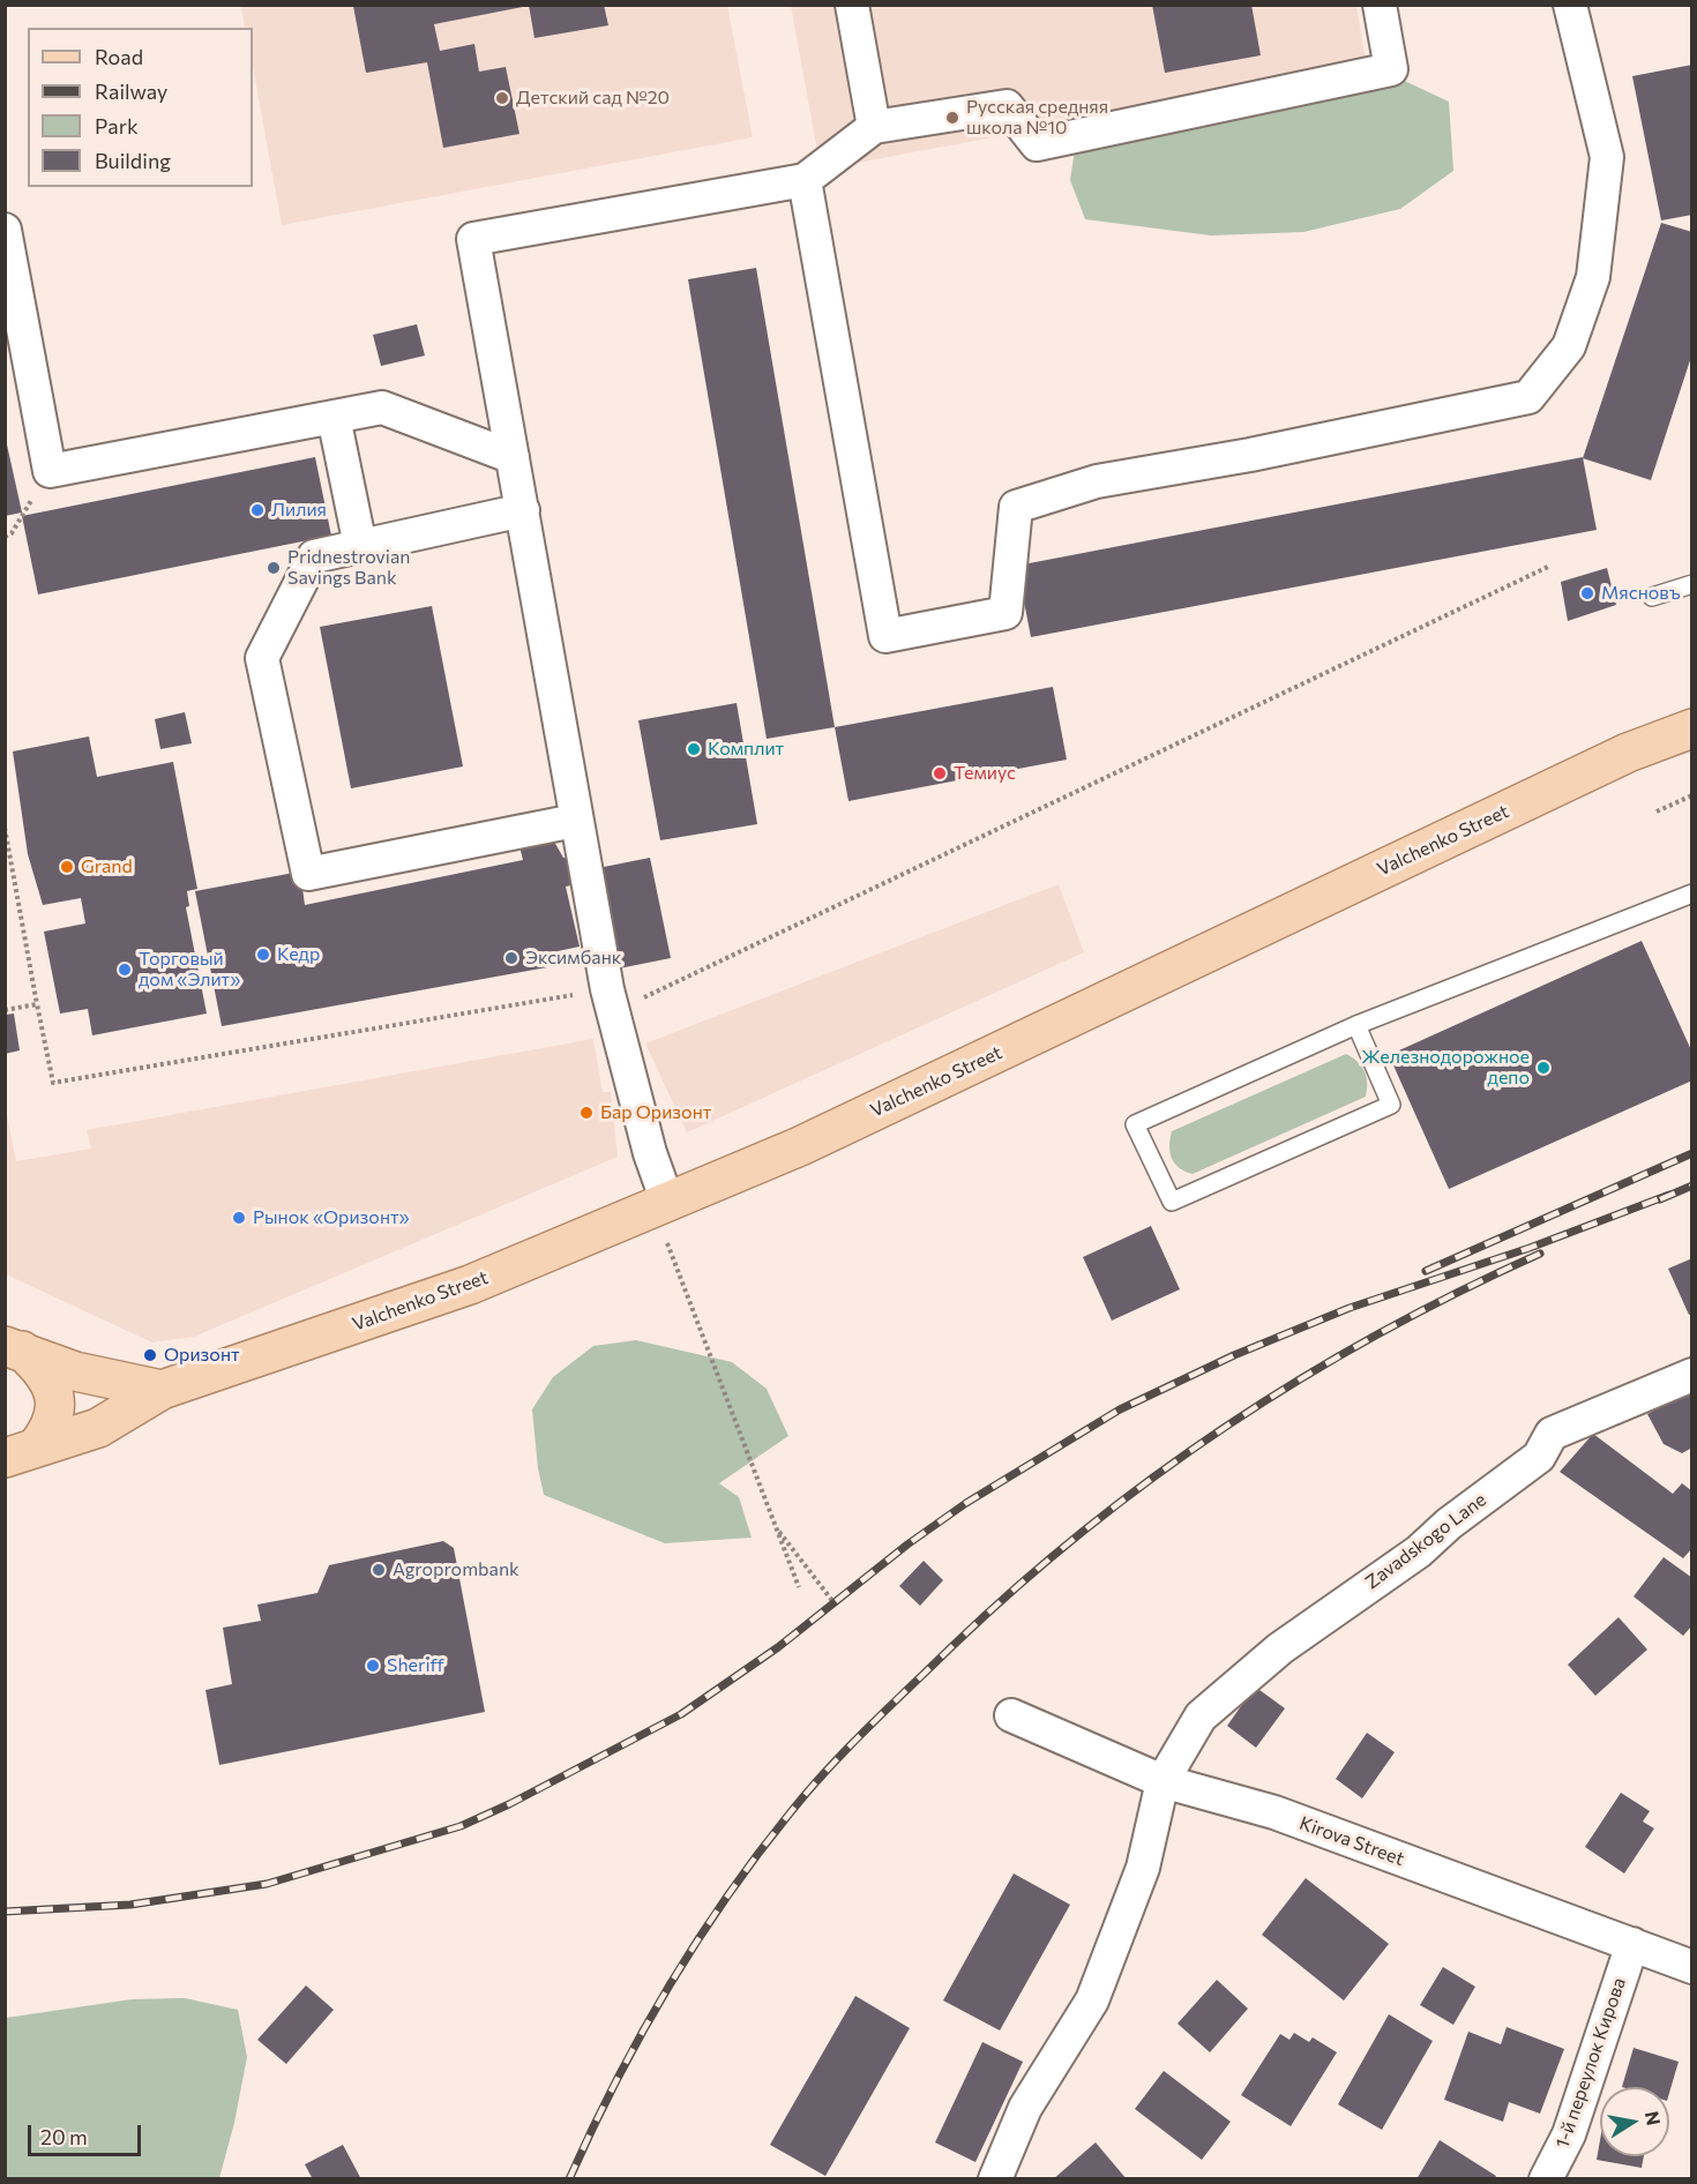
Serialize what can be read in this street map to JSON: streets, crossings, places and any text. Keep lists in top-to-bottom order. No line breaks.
{"streets":{"main road":["Valchenko Street"],"street":["Zavadskogo Lane","Kirova Street","1-й переулок Кирова"]},"crossings":[["Zavadskogo Lane","Kirova Street"],["Kirova Street","1-й переулок Кирова"]],"places":["Детский сад №20","Русская средняя школа №10","Лилия","Pridnestrovian Savings Bank","Мясновъ","Комплит","Темиус","Grand","Кедр","Эксимбанк","Торговый дом «Элит»","Железнодорожное депо","Бар Оризонт","Рынок «Оризонт»","Оризонт","Agroprombank","Sheriff"],"legend":["Road","Railway","Park","Building"],"scale_bar":"20 m","north":"right"}
